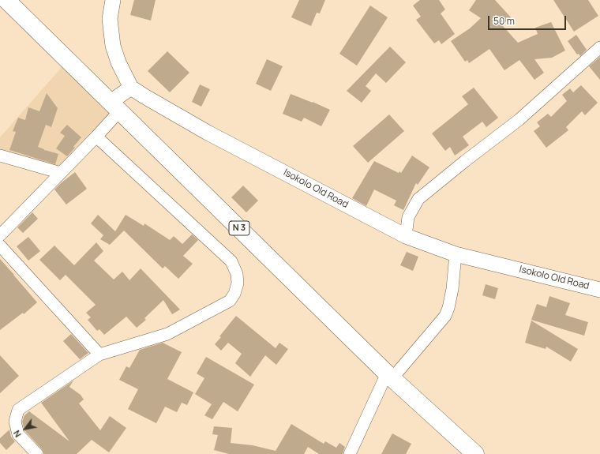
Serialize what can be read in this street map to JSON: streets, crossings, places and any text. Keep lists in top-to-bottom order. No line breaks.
{"streets":{"highway":["N 3"],"street":["Isokolo Old Road"]},"scale_bar":"50 m","north":"bottom left"}
